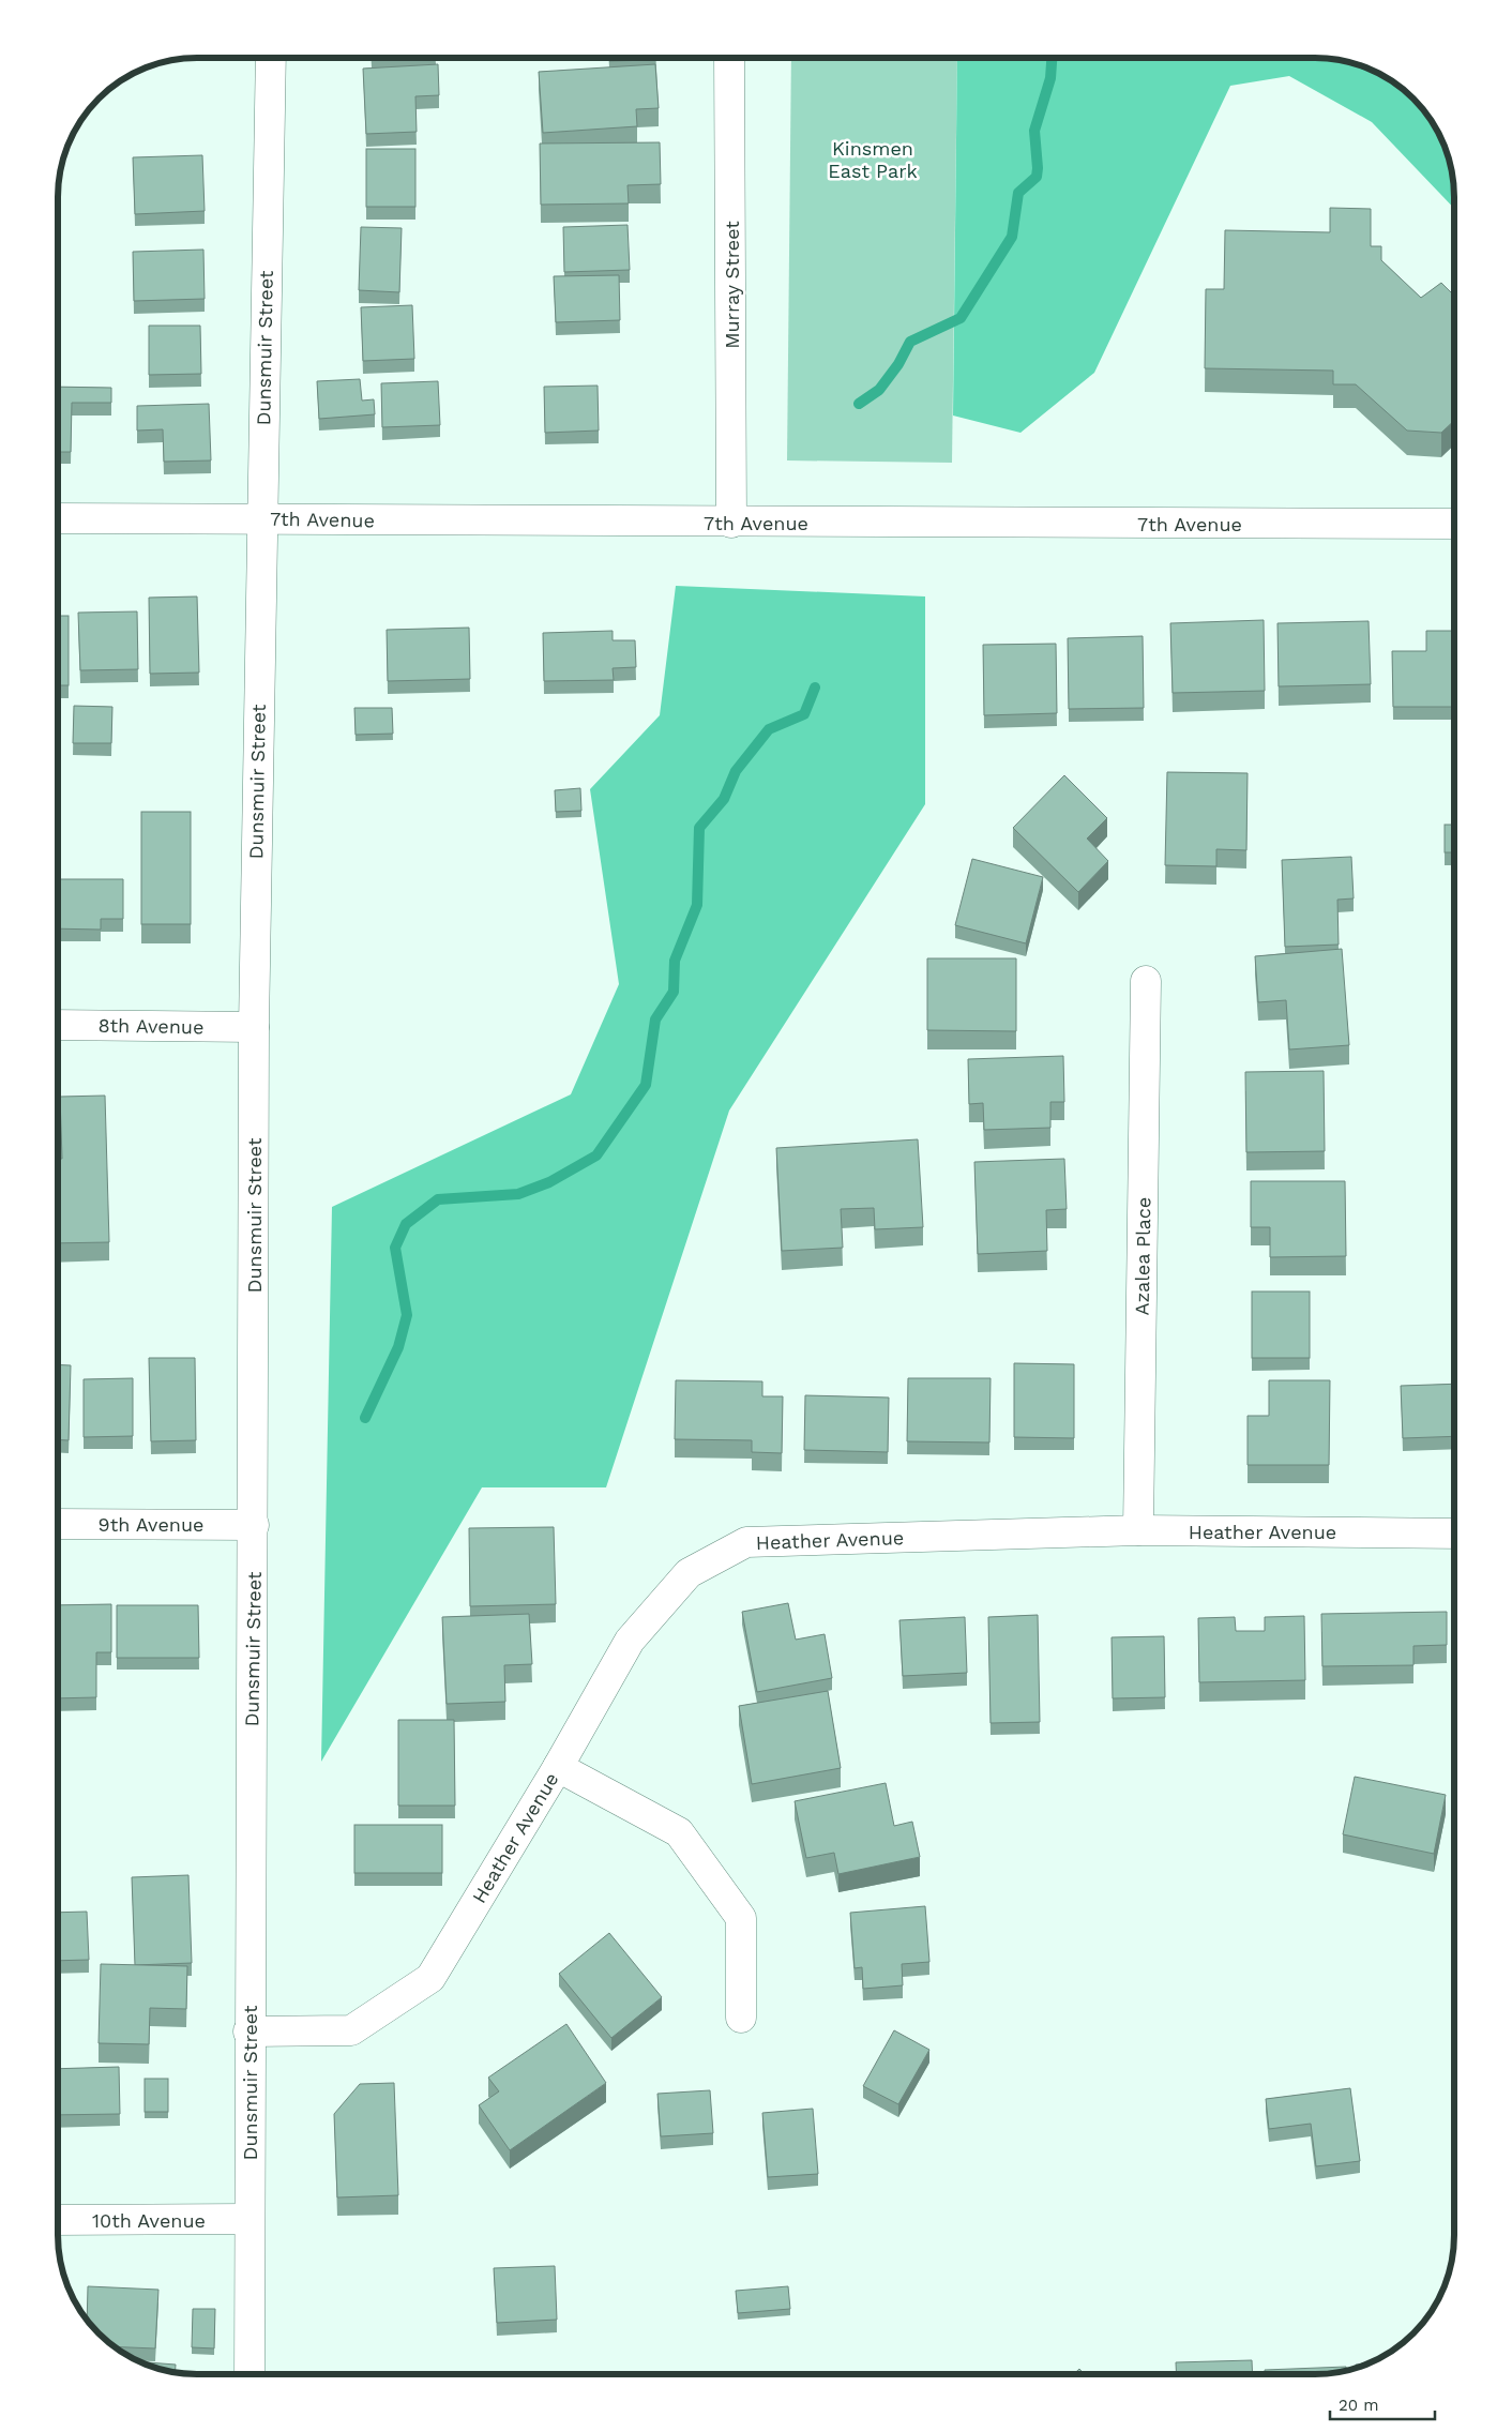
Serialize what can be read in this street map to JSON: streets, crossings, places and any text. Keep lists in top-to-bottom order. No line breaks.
{"streets":{"street":["Murray Street","Dunsmuir Street","7th Avenue","8th Avenue","Azalea Place","9th Avenue","Heather Avenue","10th Avenue"]},"crossings":[["Murray Street","7th Avenue"],["Dunsmuir Street","7th Avenue"],["Dunsmuir Street","8th Avenue"],["Dunsmuir Street","9th Avenue"],["Dunsmuir Street","Heather Avenue"],["Dunsmuir Street","10th Avenue"],["Azalea Place","Heather Avenue"]],"parks":["Kinsmen East Park"],"scale_bar":"20 m"}
